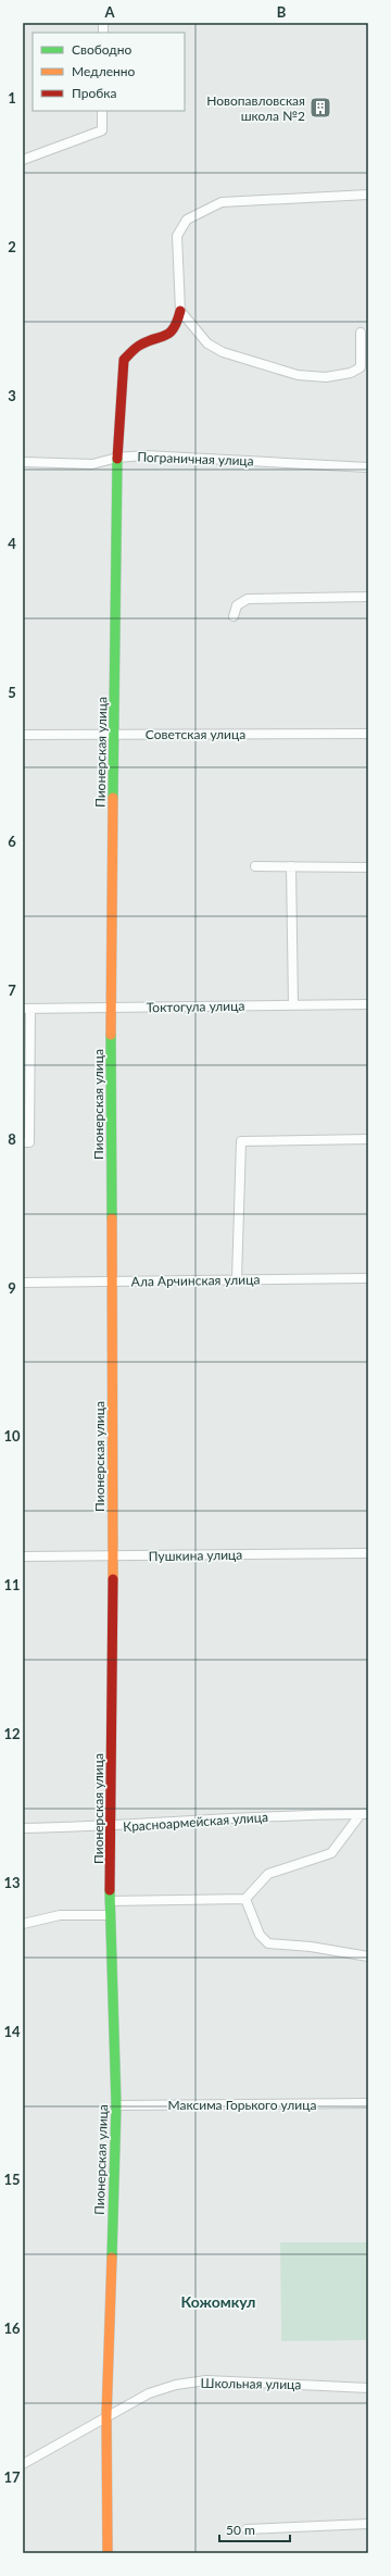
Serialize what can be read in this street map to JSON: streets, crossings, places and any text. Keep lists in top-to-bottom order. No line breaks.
{"streets":{"street":["Пограничная улица","Советская улица","Пионерская улица","Токтогула улица","Ала Арчинская улица","Пушкина улица","Красноармейская улица","Максима Горького улица","Школьная улица"]},"crossings":[["Пограничная улица","Пионерская улица"],["Советская улица","Пионерская улица"],["Пионерская улица","Токтогула улица"],["Пионерская улица","Ала Арчинская улица"],["Пионерская улица","Пушкина улица"],["Пионерская улица","Красноармейская улица"],["Пионерская улица","Максима Горького улица"],["Пионерская улица","Школьная улица"]],"districts":["Кожомкул"],"places":{"building":["Новопавловская школа №2"]},"legend":["Свободно","Медленно","Пробка"],"scale_bar":"50 m","grid":{"columns":["A","B"],"rows":["1","2","3","4","5","6","7","8","9","10","11","12","13","14","15","16","17"]}}
